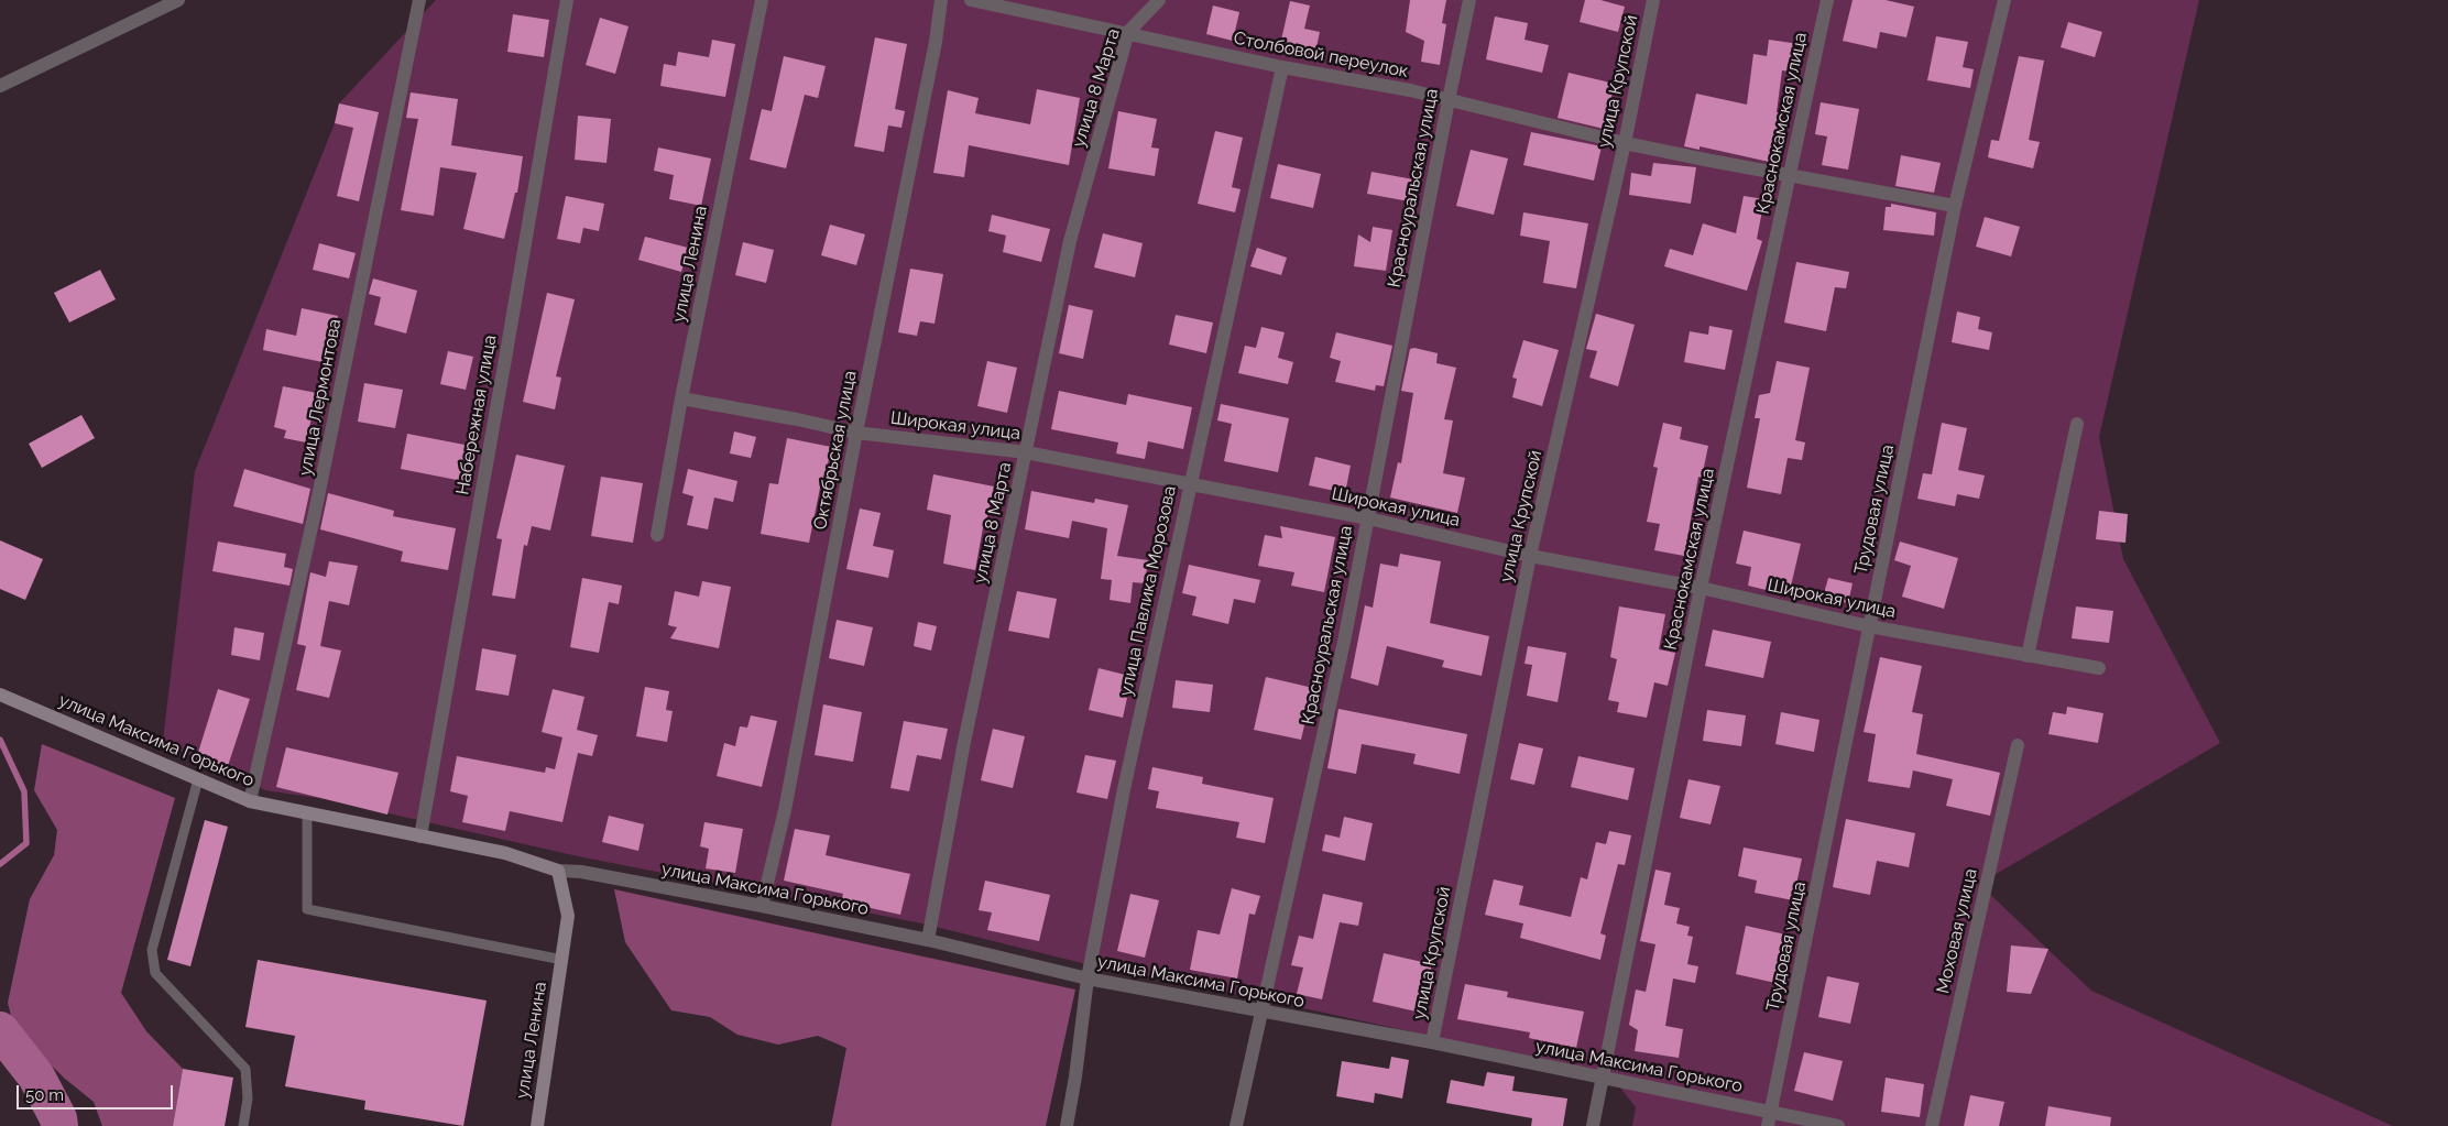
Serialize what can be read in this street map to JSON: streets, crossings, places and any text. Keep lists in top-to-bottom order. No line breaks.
{"streets":{"street":["Столбовой переулок","улица Крупской","улица 8 Марта","Краснокамская улица","Красноуральская улица","улица Ленина","улица Лермонтова","Набережная улица","Широкая улица","Октябрьская улица","Трудовая улица","улица Павлика Морозова","улица Максима Горького","Моховая улица"]},"crossings":[["Столбовой переулок","улица Крупской"],["Столбовой переулок","улица 8 Марта"],["Столбовой переулок","Краснокамская улица"],["Столбовой переулок","Красноуральская улица"],["Столбовой переулок","Трудовая улица"],["Столбовой переулок","улица Павлика Морозова"],["улица Крупской","Широкая улица"],["улица Крупской","улица Максима Горького"],["улица 8 Марта","Широкая улица"],["улица 8 Марта","улица Максима Горького"],["Краснокамская улица","Широкая улица"],["Краснокамская улица","улица Максима Горького"],["Красноуральская улица","Широкая улица"],["Красноуральская улица","улица Максима Горького"],["улица Ленина","Широкая улица"],["улица Лермонтова","улица Максима Горького"],["Набережная улица","улица Максима Горького"],["Широкая улица","Октябрьская улица"],["Широкая улица","Трудовая улица"],["Широкая улица","улица Павлика Морозова"],["Октябрьская улица","улица Максима Горького"],["Трудовая улица","улица Максима Горького"],["улица Павлика Морозова","улица Максима Горького"]],"scale_bar":"50 m"}
